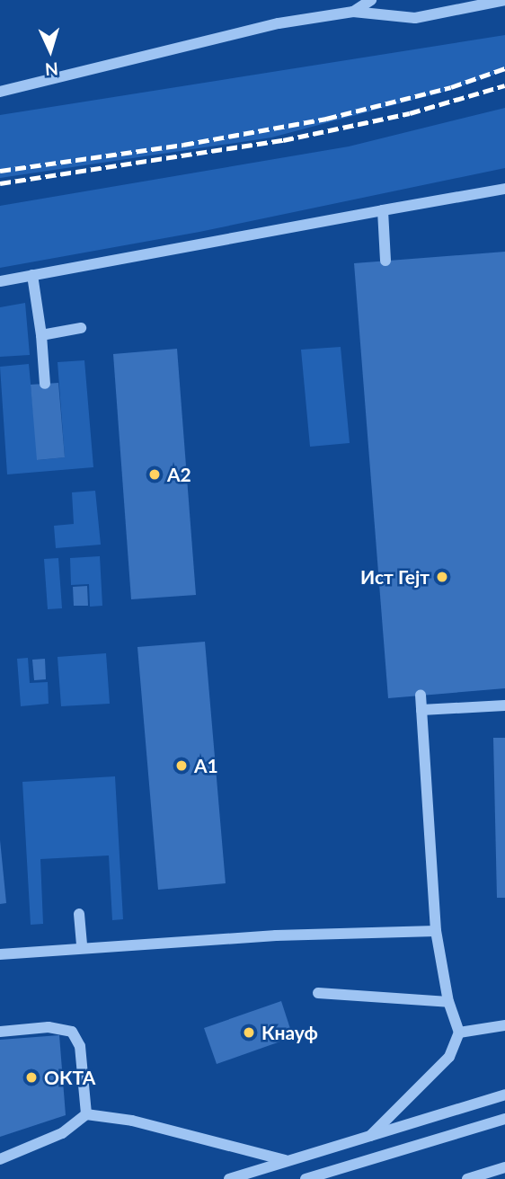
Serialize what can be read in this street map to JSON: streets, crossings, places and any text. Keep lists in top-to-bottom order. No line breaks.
{"places":["А2","Ист Гејт","А1","Кнауф","ОКТА"],"north":"bottom"}
